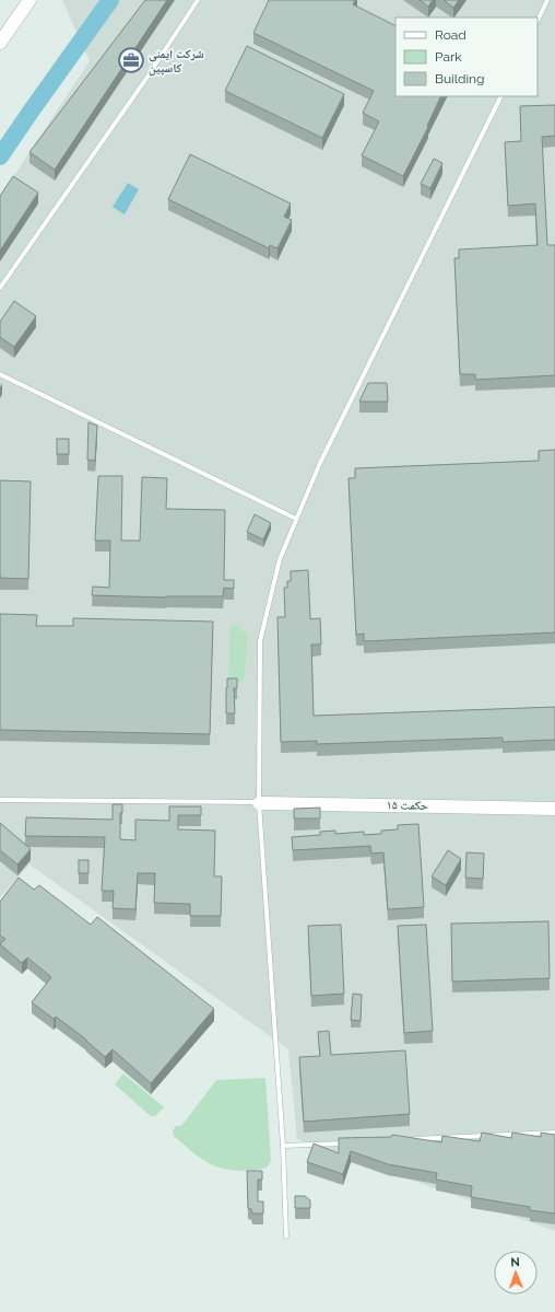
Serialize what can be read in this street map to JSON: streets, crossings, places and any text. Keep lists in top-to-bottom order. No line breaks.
{"streets":{"street":["حکمت ۱۵"]},"places":{"office":["شرکت ایمنی کاسپین"]},"legend":["Road","Park","Building"],"north":"top"}
